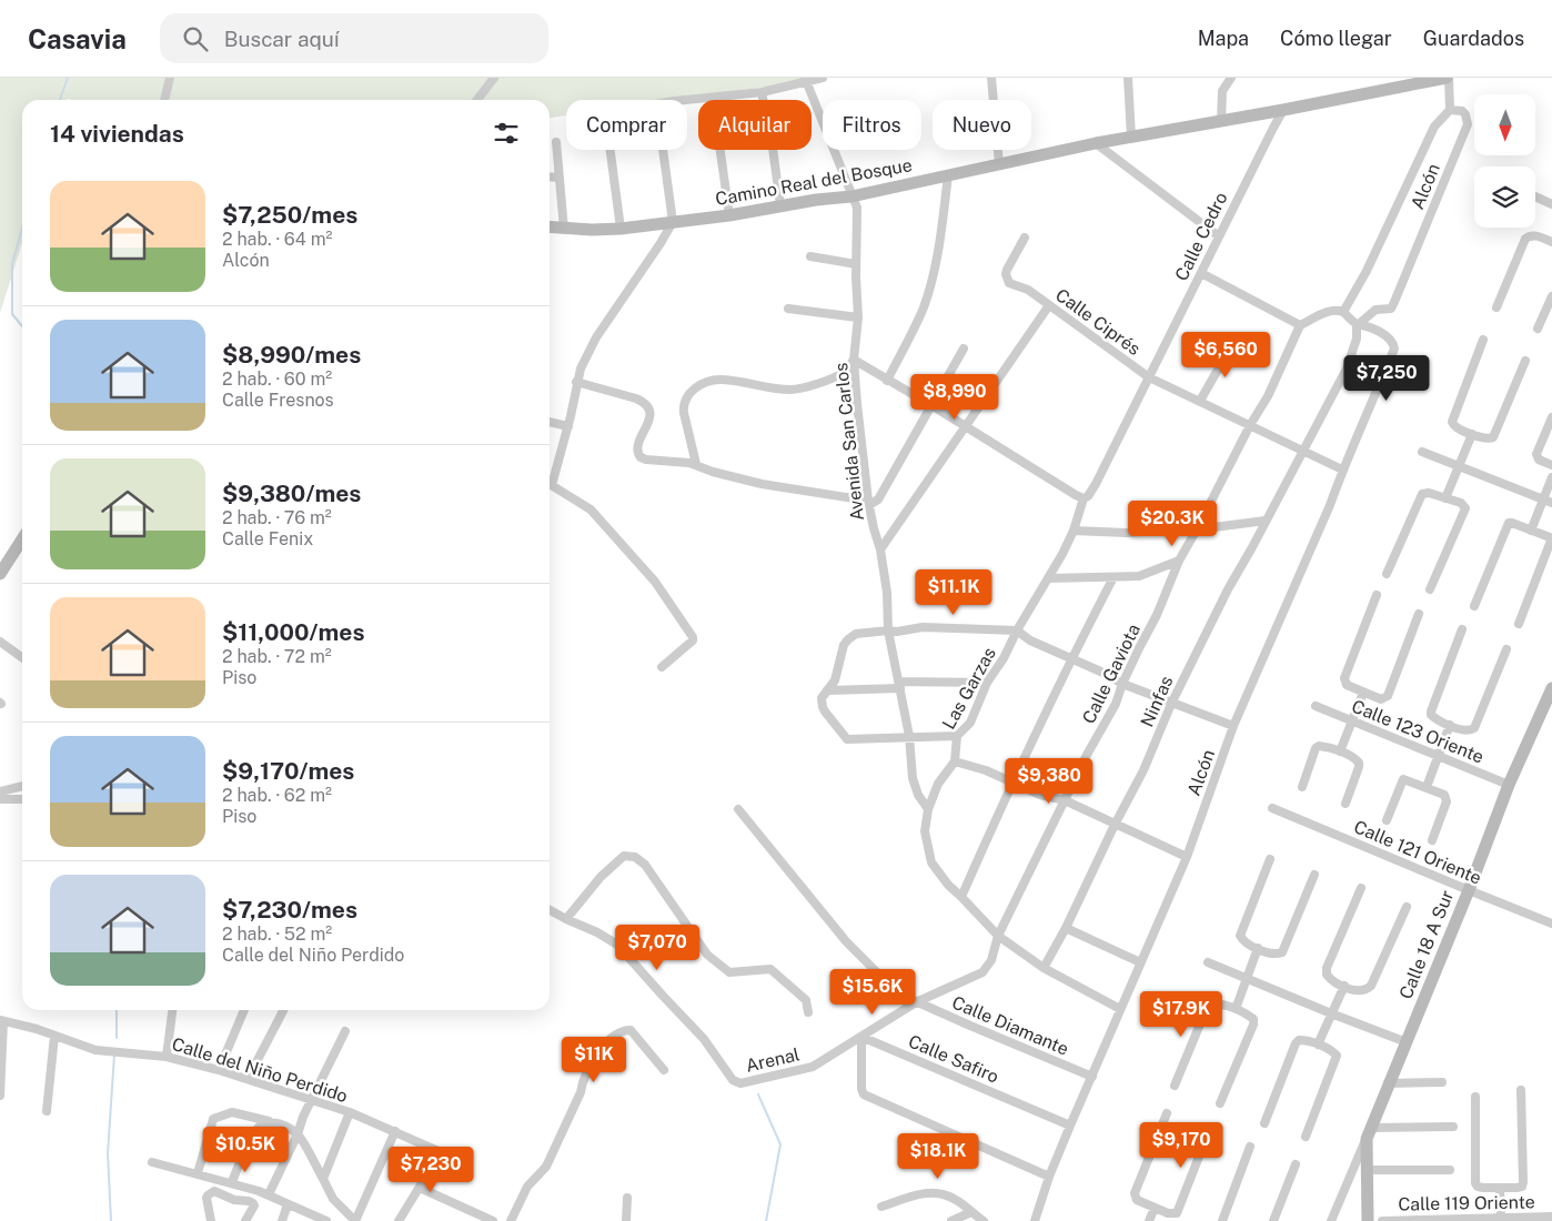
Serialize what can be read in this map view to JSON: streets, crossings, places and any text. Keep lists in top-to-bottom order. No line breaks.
{"streets":{"street":["Camino Real del Bosque","Alcón","Calle Cedro","Calle Ciprés","Avenida San Carlos","Calle Gaviota","Las Garzas","Ninfas","Calle 123 Oriente","Calle 121 Oriente","Calle 18 A Sur","Calle Diamante","Calle Safiro","Arenal","Calle del Niño Perdido","Calle 119 Oriente"]},"crossings":[["Camino Real del Bosque","Calle Cedro"],["Camino Real del Bosque","Avenida San Carlos"],["Alcón","Calle Ciprés"],["Alcón","Ninfas"],["Alcón","Calle Diamante"],["Alcón","Calle Safiro"],["Calle Cedro","Calle Ciprés"],["Calle Cedro","Las Garzas"],["Calle Ciprés","Calle Gaviota"],["Calle Ciprés","Las Garzas"],["Calle Ciprés","Ninfas"],["Calle Gaviota","Arenal"],["Calle 123 Oriente","Calle 18 A Sur"],["Calle 121 Oriente","Calle 18 A Sur"],["Calle Diamante","Arenal"],["Calle Safiro","Arenal"]],"north":"bottom","page":{"header":"Casavia","search":"Buscar aquí","nav":["Mapa","Cómo llegar","Guardados"],"chip":["Comprar","Alquilar","Filtros","Nuevo"],"heading":"14 viviendas","list":[{"name":"$7,250/mes","note":"2 hab. · 64 m² · Alcón"},{"name":"$8,990/mes","note":"2 hab. · 60 m² · Calle Fresnos"},{"name":"$9,380/mes","note":"2 hab. · 76 m² · Calle Fenix"},{"name":"$11,000/mes","note":"2 hab. · 72 m² · Piso"},{"name":"$9,170/mes","note":"2 hab. · 62 m² · Piso"},{"name":"$7,230/mes","note":"2 hab. · 52 m² · Calle del Niño Perdido"}],"price":["$6,560","$7,250","$8,990","$20.3K","$11.1K","$9,380","$7,070","$15.6K","$17.9K","$11K","$9,170","$10.5K","$18.1K","$7,230"]}}
